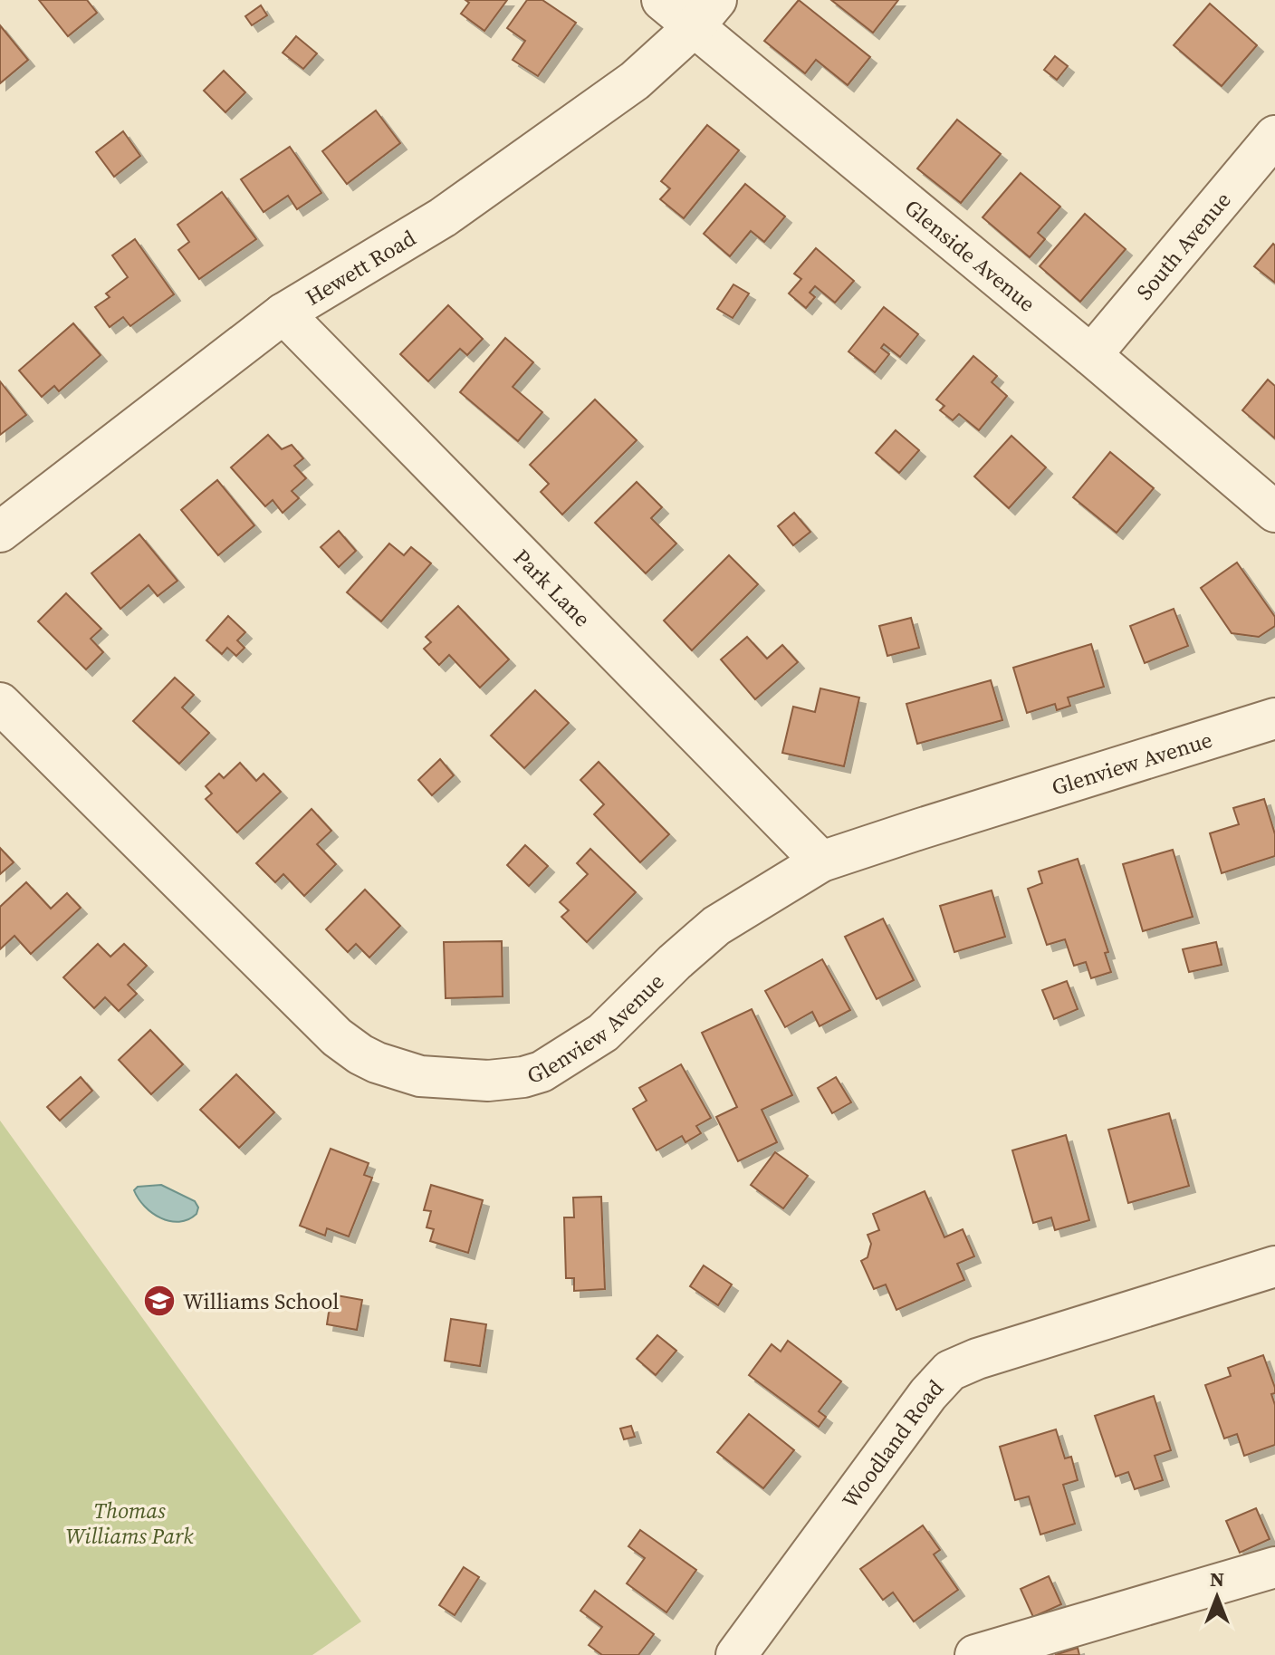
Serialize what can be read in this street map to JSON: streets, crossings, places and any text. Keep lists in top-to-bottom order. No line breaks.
{"streets":{"street":["South Avenue","Glenside Avenue","Hewett Road","Park Lane","Glenview Avenue","Woodland Road"]},"crossings":[["South Avenue","Glenside Avenue"],["Glenside Avenue","Hewett Road"],["Hewett Road","Park Lane"],["Park Lane","Glenview Avenue"]],"parks":["Thomas Williams Park"],"places":{"school or university":["Williams School"]},"north":"top"}
